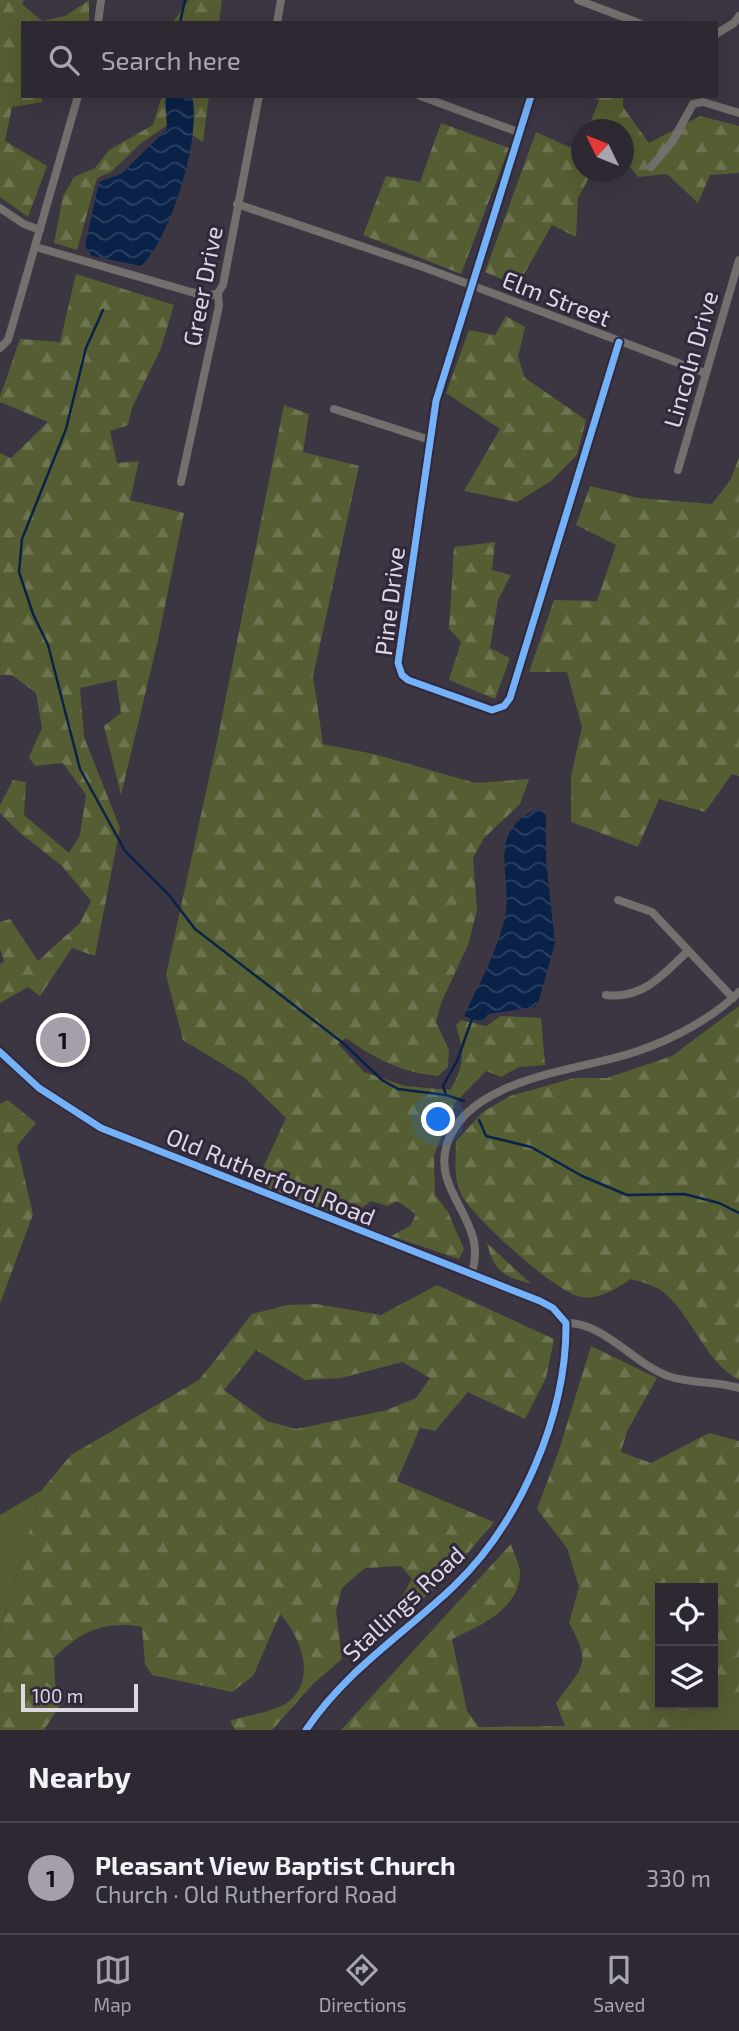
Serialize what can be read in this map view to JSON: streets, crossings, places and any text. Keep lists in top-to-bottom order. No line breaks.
{"streets":{"street":["Greer Drive","Elm Street","Lincoln Drive","Pine Drive","Old Rutherford Road","Stallings Road"]},"crossings":[["Greer Drive","Elm Street"],["Elm Street","Lincoln Drive"],["Elm Street","Pine Drive"],["Old Rutherford Road","Stallings Road"]],"scale_bar":"100 m","north":"top left","page":{"search":"Search here","pins":"1","scale":"100 m","heading":"Nearby","list":[{"mark":"1","name":"Pleasant View Baptist Church","note":"Church · Old Rutherford Road","value":"330 m"}],"nav":["Map","Directions","Saved"]}}
